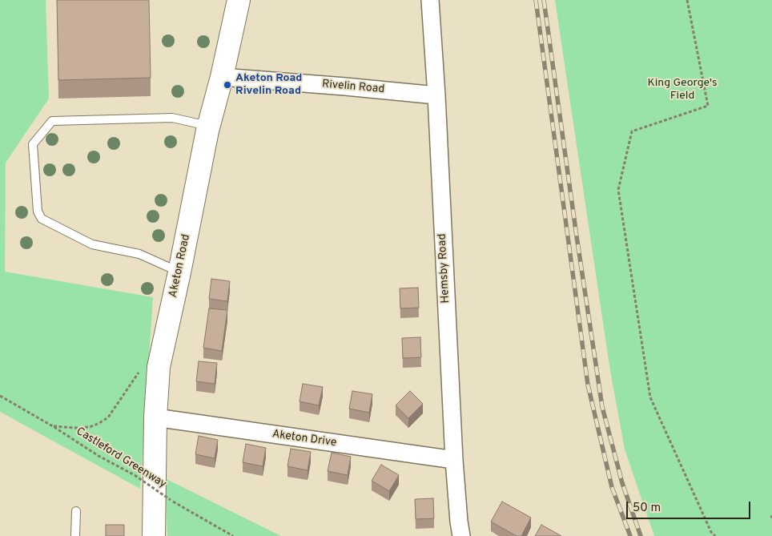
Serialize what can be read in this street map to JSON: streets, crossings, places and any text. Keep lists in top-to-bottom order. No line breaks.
{"streets":{"main road":["Aketon Road"],"street":["Rivelin Road","Hemsby Road","Aketon Drive"],"path":["Castleford Greenway"]},"crossings":[["Rivelin Road","Aketon Road"],["Rivelin Road","Hemsby Road"],["Aketon Road","Aketon Drive"],["Hemsby Road","Aketon Drive"]],"parks":["King George's Field"],"places":["Aketon Road Rivelin Road"],"scale_bar":"50 m"}
